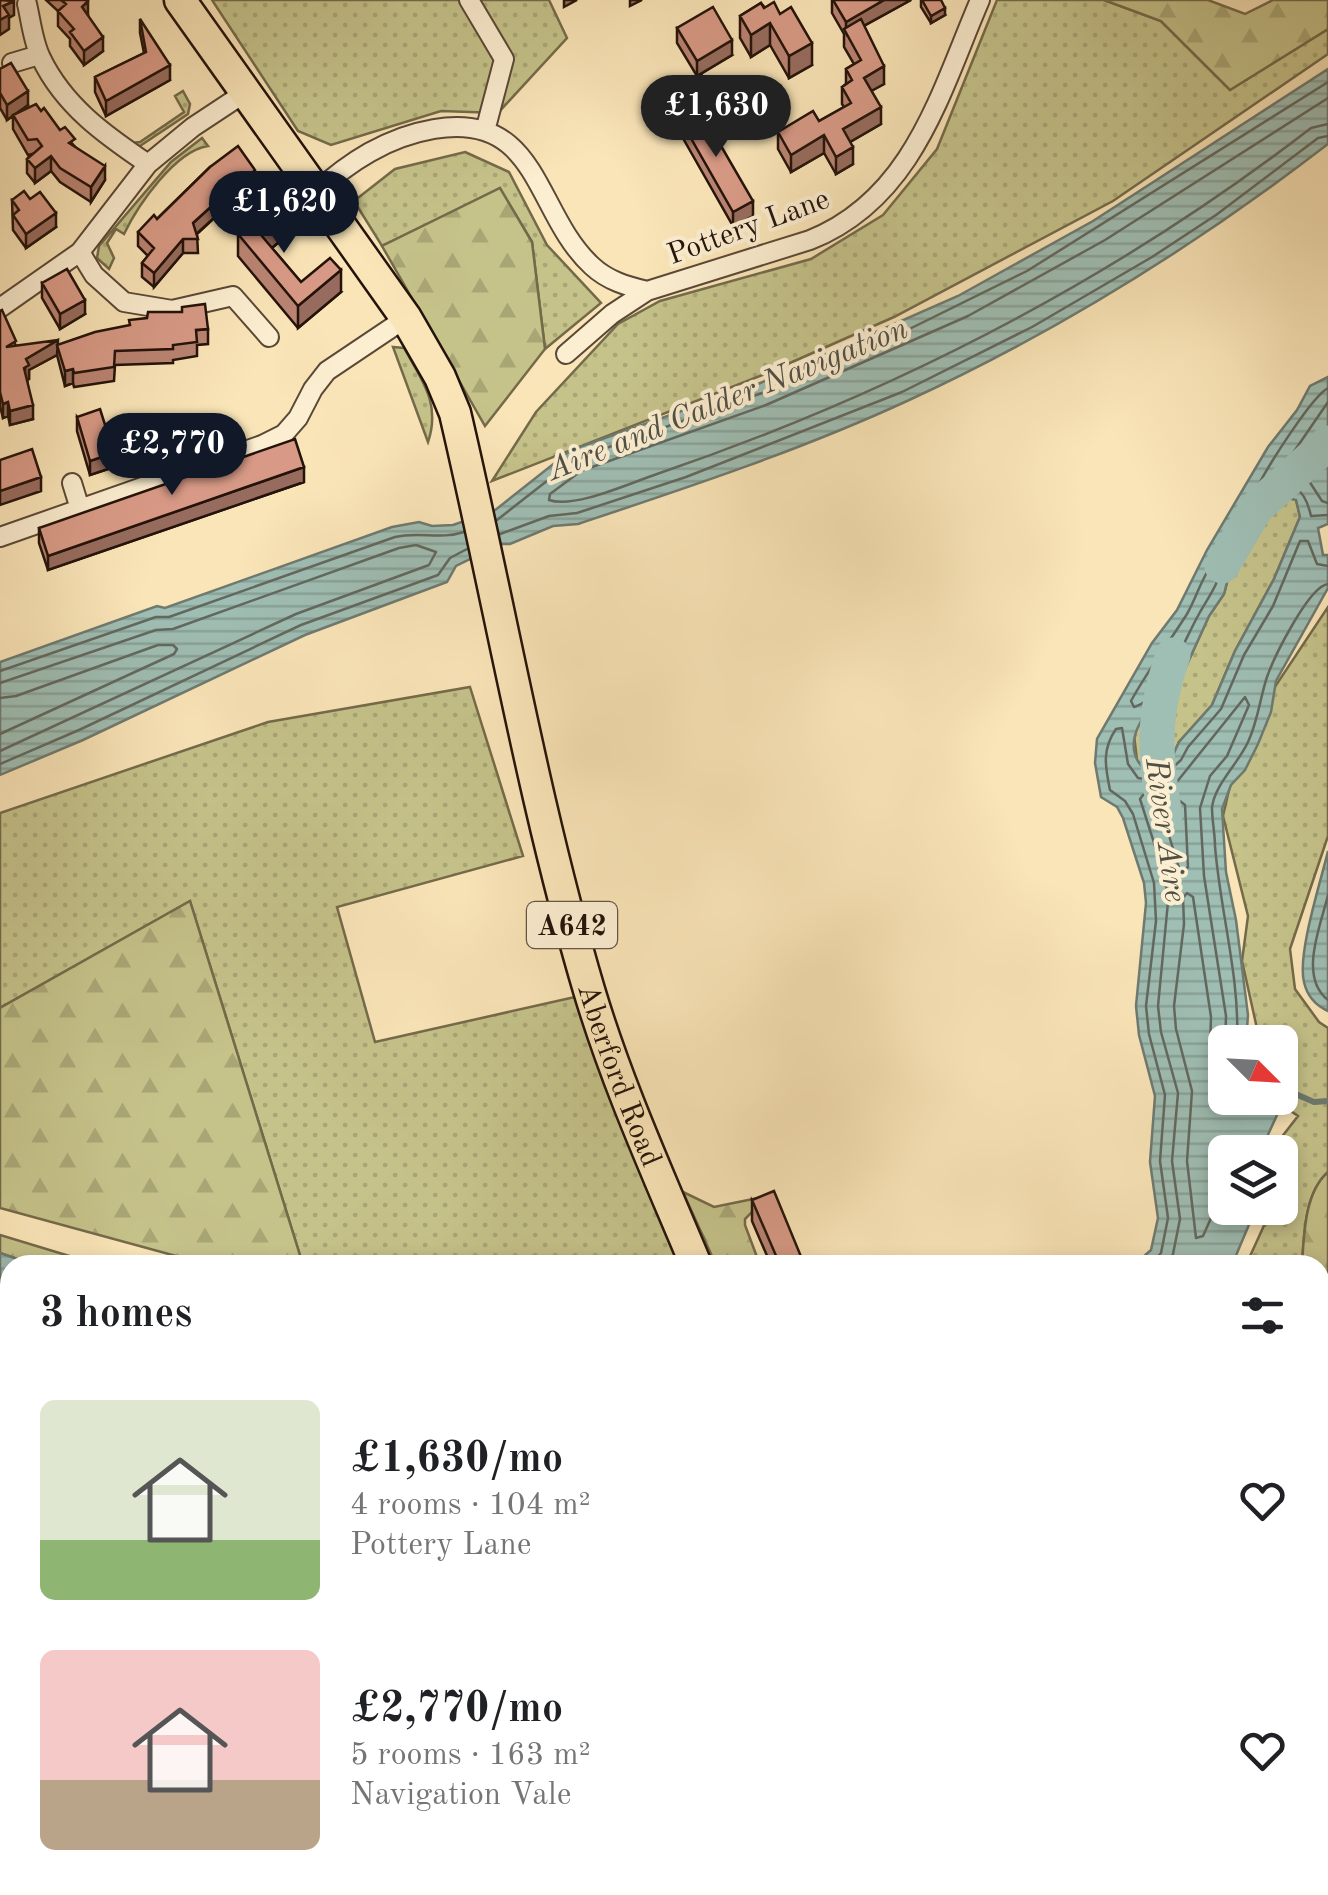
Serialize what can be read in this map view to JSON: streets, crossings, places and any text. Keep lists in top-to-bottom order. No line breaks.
{"streets":{"main road":["A642","Aberford Road"],"street":["Pottery Lane"]},"crossings":[["A642","Aberford Road"]],"water":["Aire and Calder Navigation","River Aire"],"north":"bottom right","page":{"price":["£1,630","£1,620","£2,770"],"heading":"3 homes","list":[{"name":"£1,630/mo","note":"4 rooms · 104 m² · Pottery Lane"},{"name":"£2,770/mo","note":"5 rooms · 163 m² · Navigation Vale"}]}}
